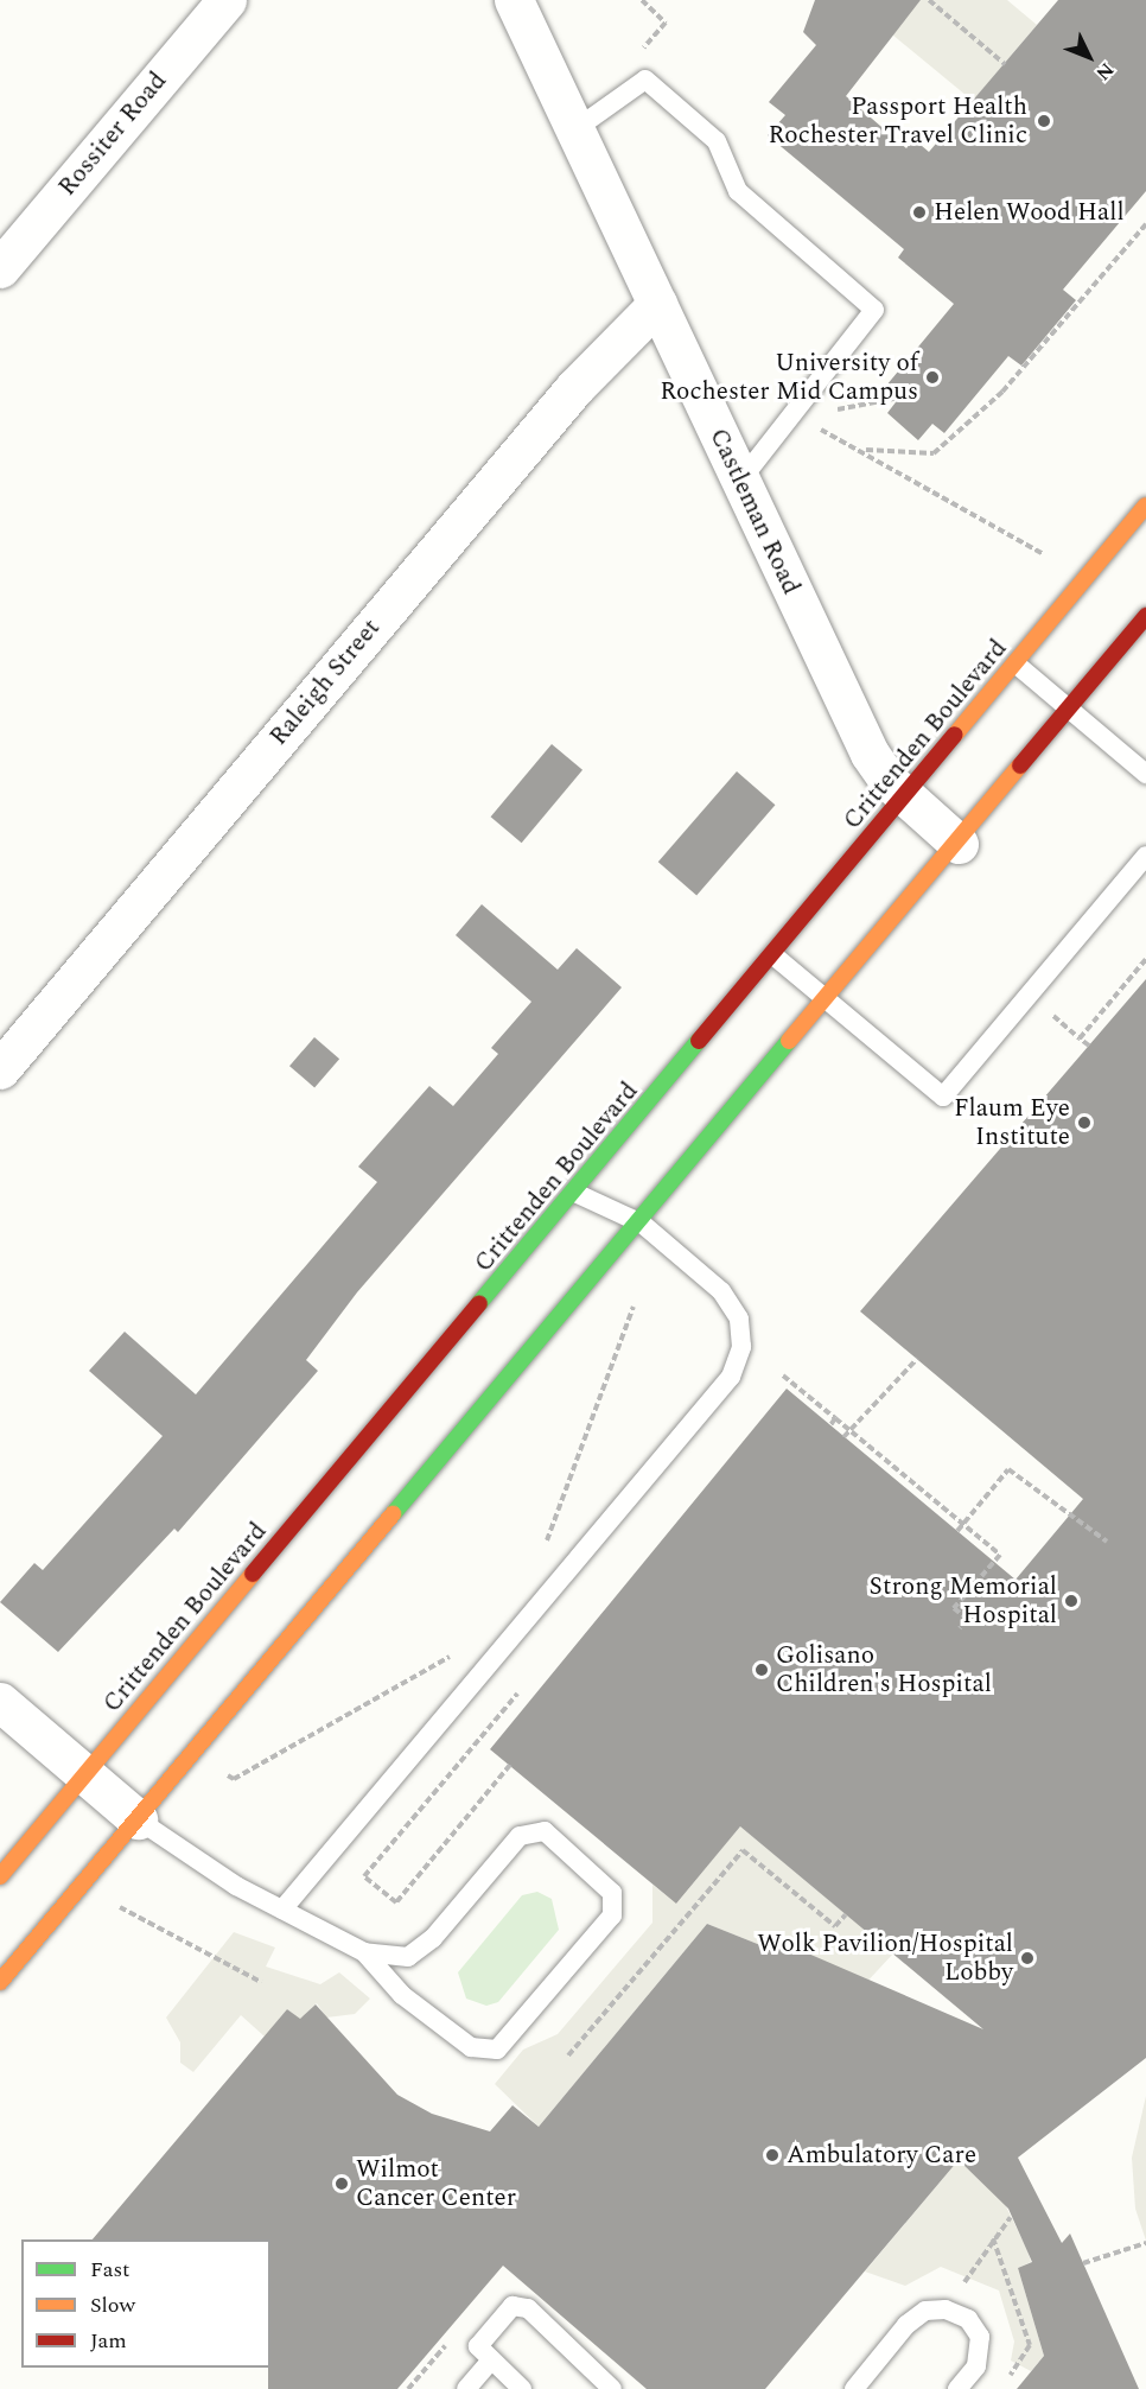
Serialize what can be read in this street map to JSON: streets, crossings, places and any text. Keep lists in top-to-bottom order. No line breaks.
{"streets":{"street":["Rossiter Road","Castleman Road","Raleigh Street","Crittenden Boulevard"]},"crossings":[["Castleman Road","Raleigh Street"],["Castleman Road","Crittenden Boulevard"]],"places":["Passport Health Rochester Travel Clinic","Helen Wood Hall","University of Rochester Mid Campus","Flaum Eye Institute","Strong Memorial Hospital","Golisano Children's Hospital","Wolk Pavilion/Hospital Lobby","Ambulatory Care","Wilmot Cancer Center"],"legend":["Fast","Slow","Jam"],"north":"bottom right"}
